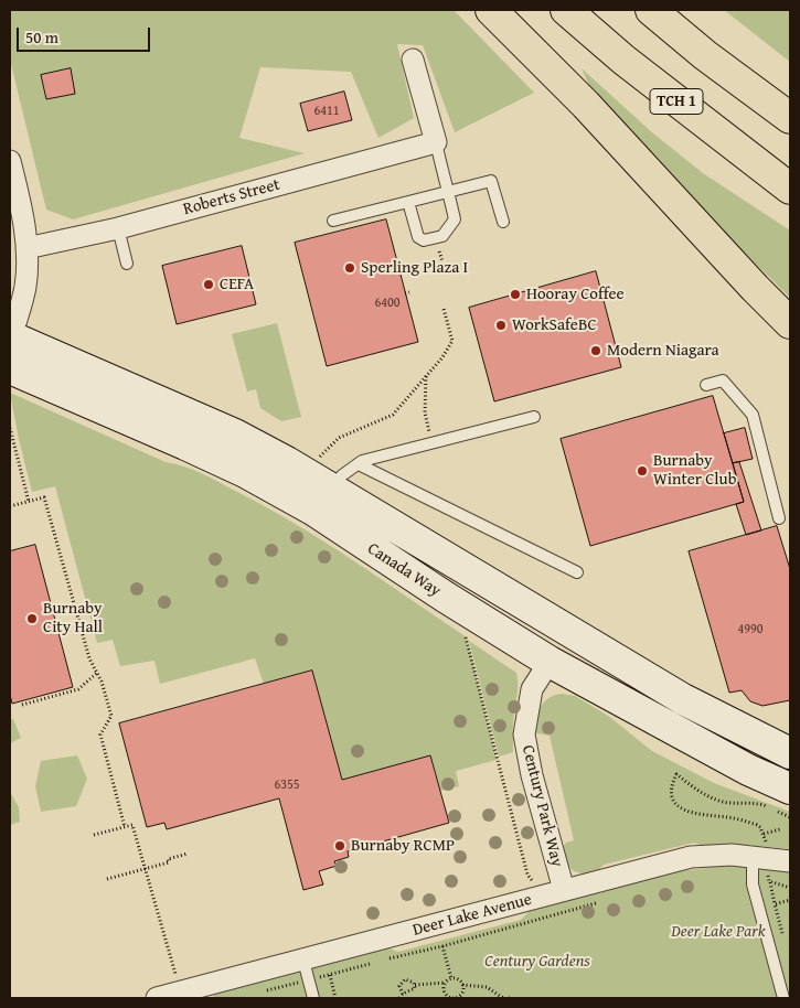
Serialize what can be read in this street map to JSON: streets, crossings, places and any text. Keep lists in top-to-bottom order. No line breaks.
{"streets":{"highway":["TCH 1"],"main road":["Canada Way"],"street":["Roberts Street","Century Park Way","Deer Lake Avenue"]},"crossings":[["Canada Way","Century Park Way"],["Century Park Way","Deer Lake Avenue"]],"parks":["Deer Lake Park","Century Gardens"],"places":["Sperling Plaza I","CEFA","Hooray Coffee","WorkSafeBC","Modern Niagara","Burnaby Winter Club","Burnaby City Hall","Burnaby RCMP"],"house_numbers":["6411","6400","4990","6355"],"scale_bar":"50 m"}
